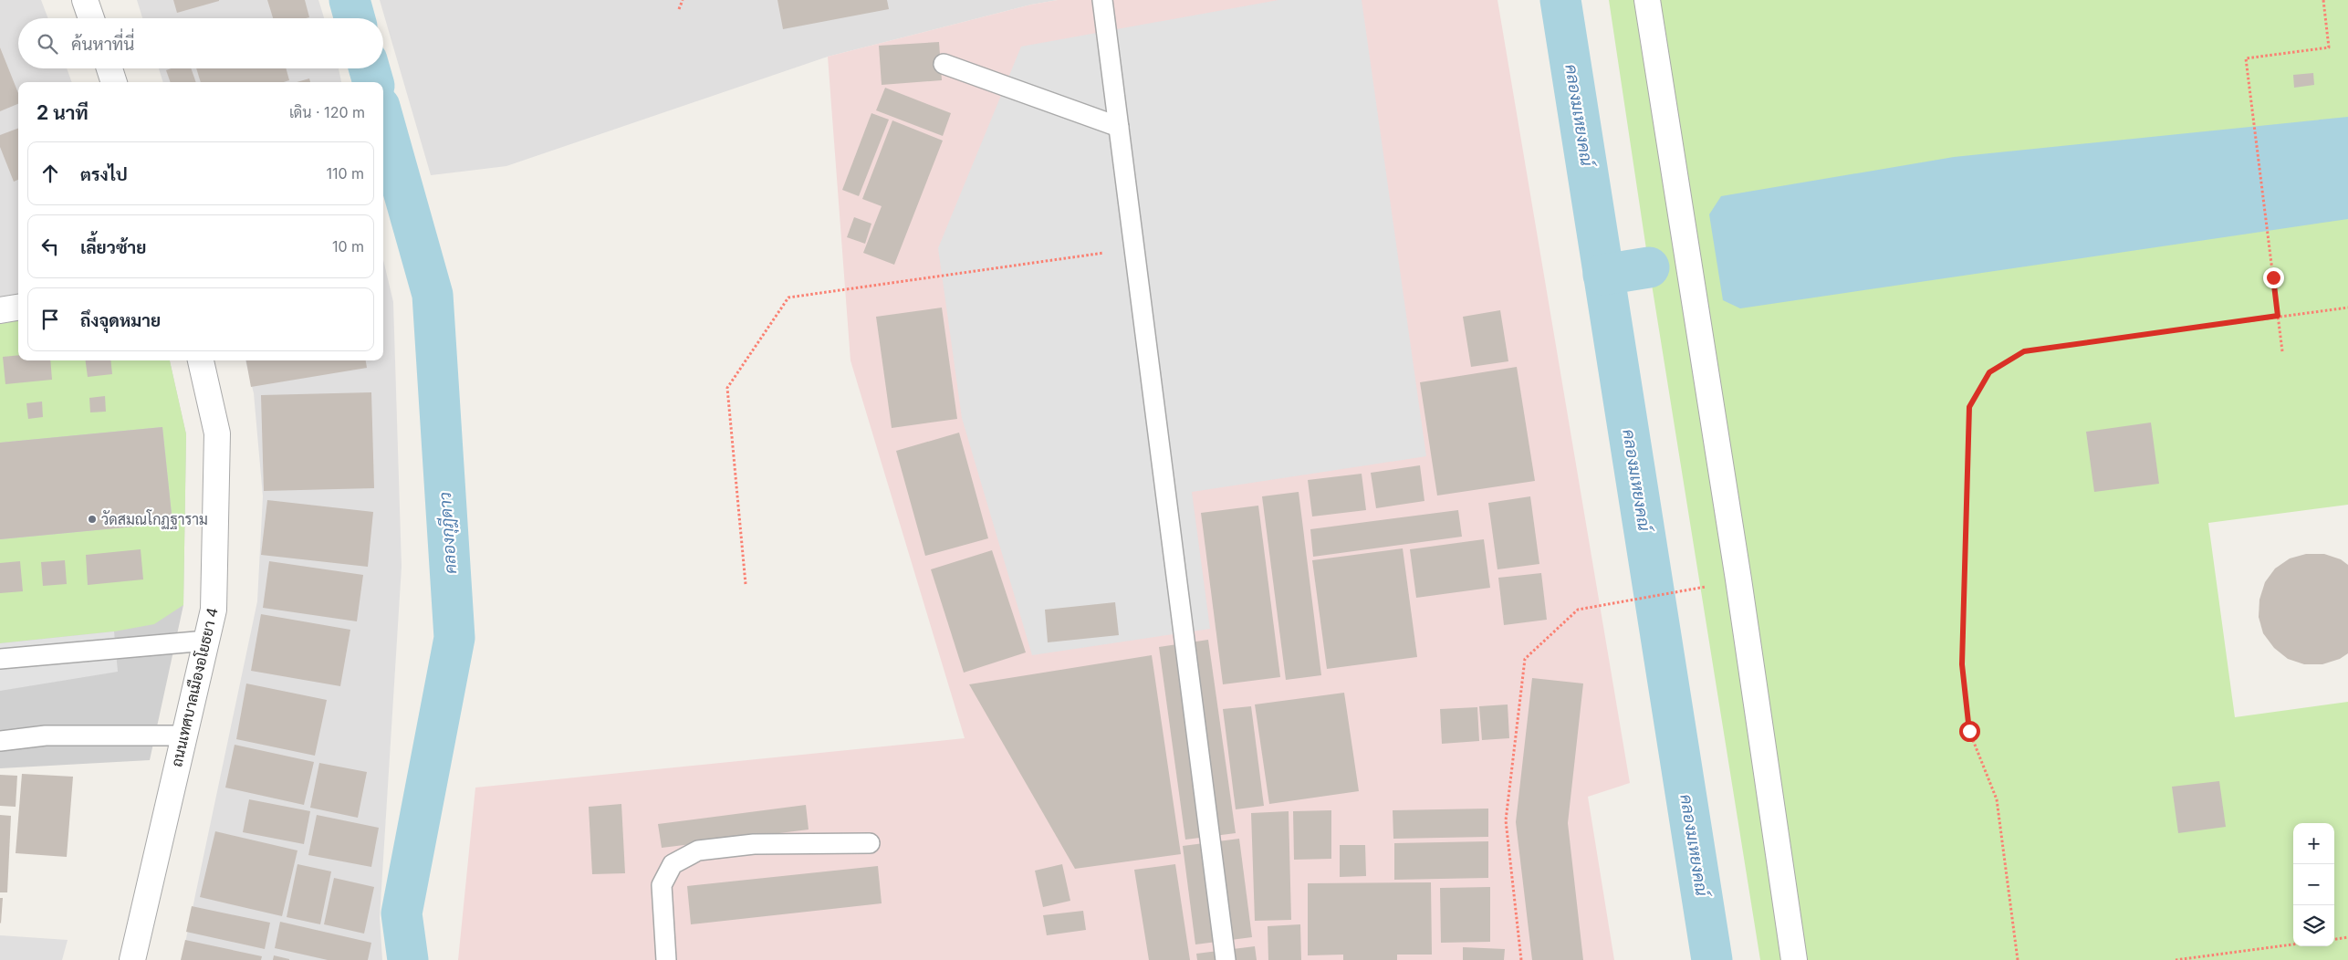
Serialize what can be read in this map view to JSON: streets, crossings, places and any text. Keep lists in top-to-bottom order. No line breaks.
{"streets":{"street":["ถนนเทศบาลเมืองอโยธยา 4"]},"water":["คลองมเหยงคณ์","คลองกุฎีดาว"],"places":["วัดสมณโกฏฐาราม"],"page":{"search":"ค้นหาที่นี่","heading":["2 นาที","เดิน · 120 m"],"list":[["ตรงไป","110 m"],["เลี้ยวซ้าย","10 m"],"ถึงจุดหมาย"],"map_buttons":["+","−"]}}
